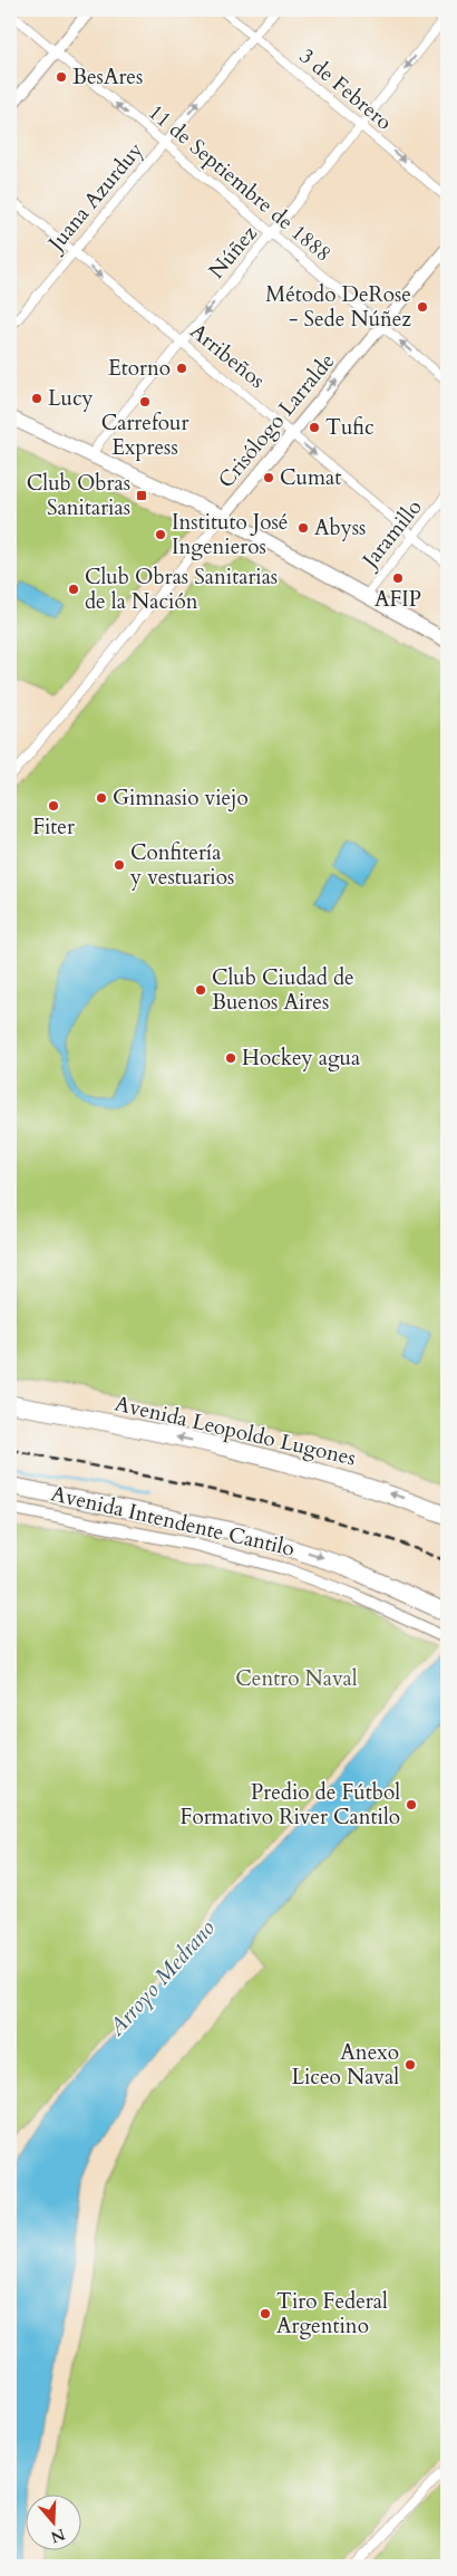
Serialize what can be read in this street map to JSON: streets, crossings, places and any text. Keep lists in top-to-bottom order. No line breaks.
{"streets":{"highway":["Avenida Leopoldo Lugones","Avenida Intendente Cantilo"],"street":["3 de Febrero","11 de Septiembre de 1888","Juana Azurduy","Núñez","Arribeños","Crisólogo Larralde","Jaramillo"]},"crossings":[["3 de Febrero","Juana Azurduy"],["3 de Febrero","Núñez"],["11 de Septiembre de 1888","Juana Azurduy"],["11 de Septiembre de 1888","Núñez"],["11 de Septiembre de 1888","Crisólogo Larralde"],["Juana Azurduy","Arribeños"],["Núñez","Arribeños"],["Arribeños","Crisólogo Larralde"],["Arribeños","Jaramillo"]],"one_way":["3 de Febrero","11 de Septiembre de 1888","Núñez","Arribeños","Crisólogo Larralde","Avenida Leopoldo Lugones","Avenida Intendente Cantilo"],"water":["Arroyo Medrano"],"parks":["Centro Naval"],"places":{"other":["BesAres","Método DeRose - Sede Núñez","Etorno","Lucy","Carrefour Express","Tufic","Cumat","Abyss","Instituto José Ingenieros","AFIP","Club Obras Sanitarias de la Nación","Gimnasio viejo","Fiter","Confitería y vestuarios","Club Ciudad de Buenos Aires","Hockey agua","Predio de Fútbol Formativo River Cantilo","Anexo Liceo Naval","Tiro Federal Argentino"],"transit":["Club Obras Sanitarias"]},"north":"bottom"}
